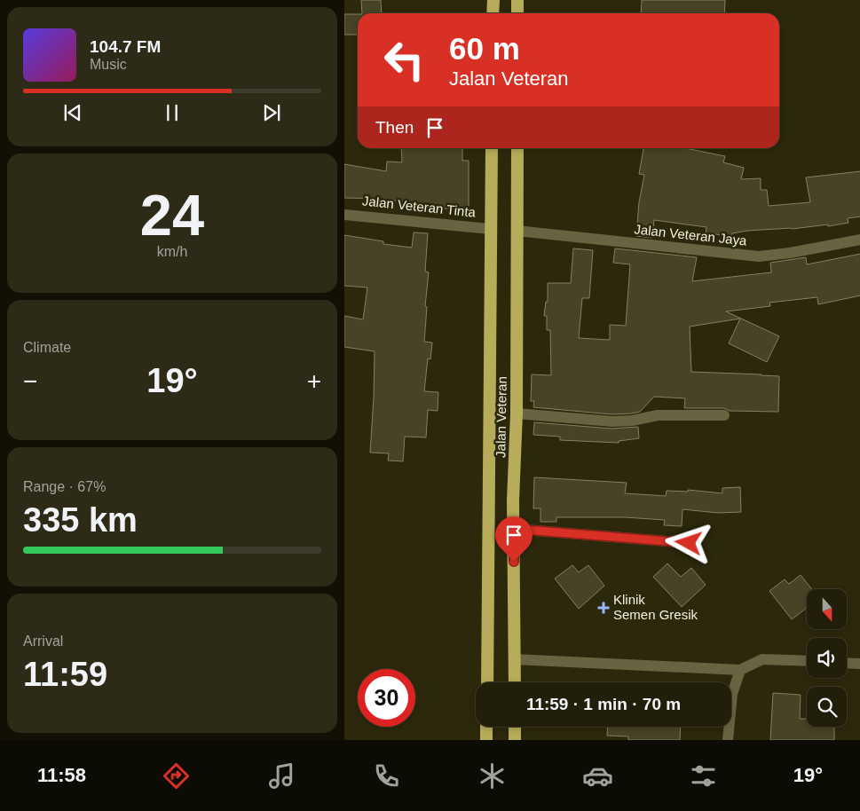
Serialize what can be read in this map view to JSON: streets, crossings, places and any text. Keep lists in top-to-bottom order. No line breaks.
{"streets":{"highway":["Jalan Veteran"],"street":["Jalan Veteran Tinta","Jalan Veteran Jaya"]},"crossings":[["Jalan Veteran Tinta","Jalan Veteran"],["Jalan Veteran Jaya","Jalan Veteran"]],"places":{"health":["Klinik Semen Gresik"]},"north":"bottom","page":{"turn":["60 m","Jalan Veteran"],"song":["104.7 FM","Music"],"then":"Then","tile":[["24","km/h"],"Climate",["Range · 67%","335 km"],["Arrival","11:59"]],"heat":["−","19°","+"],"limit":"30","trip":"11:59 · 1 min · 70 m","tabs":["11:58","19°"]}}
